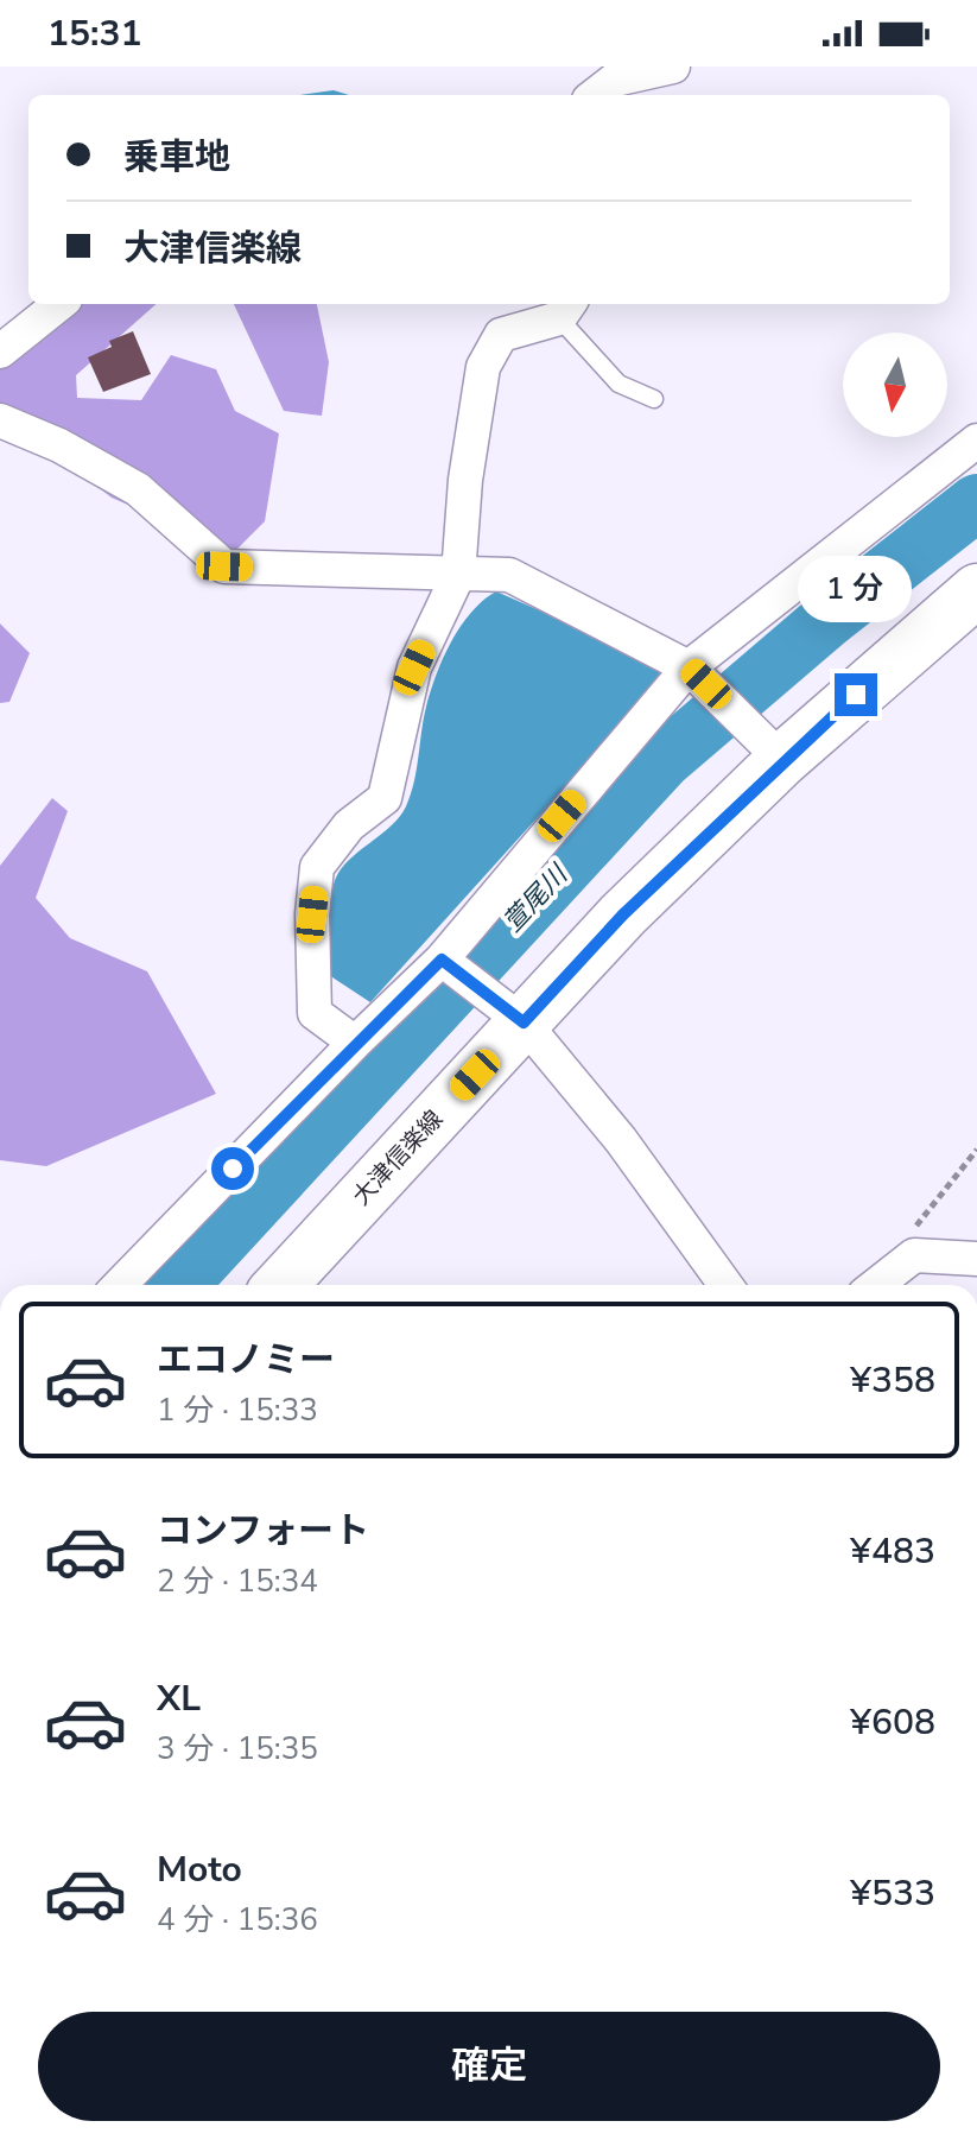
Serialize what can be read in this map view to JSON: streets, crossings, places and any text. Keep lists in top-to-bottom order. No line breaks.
{"streets":{"main road":["大津信楽線"]},"water":["萱尾川"],"north":"bottom","page":{"status":"15:31","banner":["乗車地","大津信楽線"],"bubble":"1 分","list":[{"name":"エコノミー","note":"1 分 · 15:33","value":"¥358"},{"name":"コンフォート","note":"2 分 · 15:34","value":"¥483"},{"name":"XL","note":"3 分 · 15:35","value":"¥608"},{"name":"Moto","note":"4 分 · 15:36","value":"¥533"}],"buttons":"確定"}}
